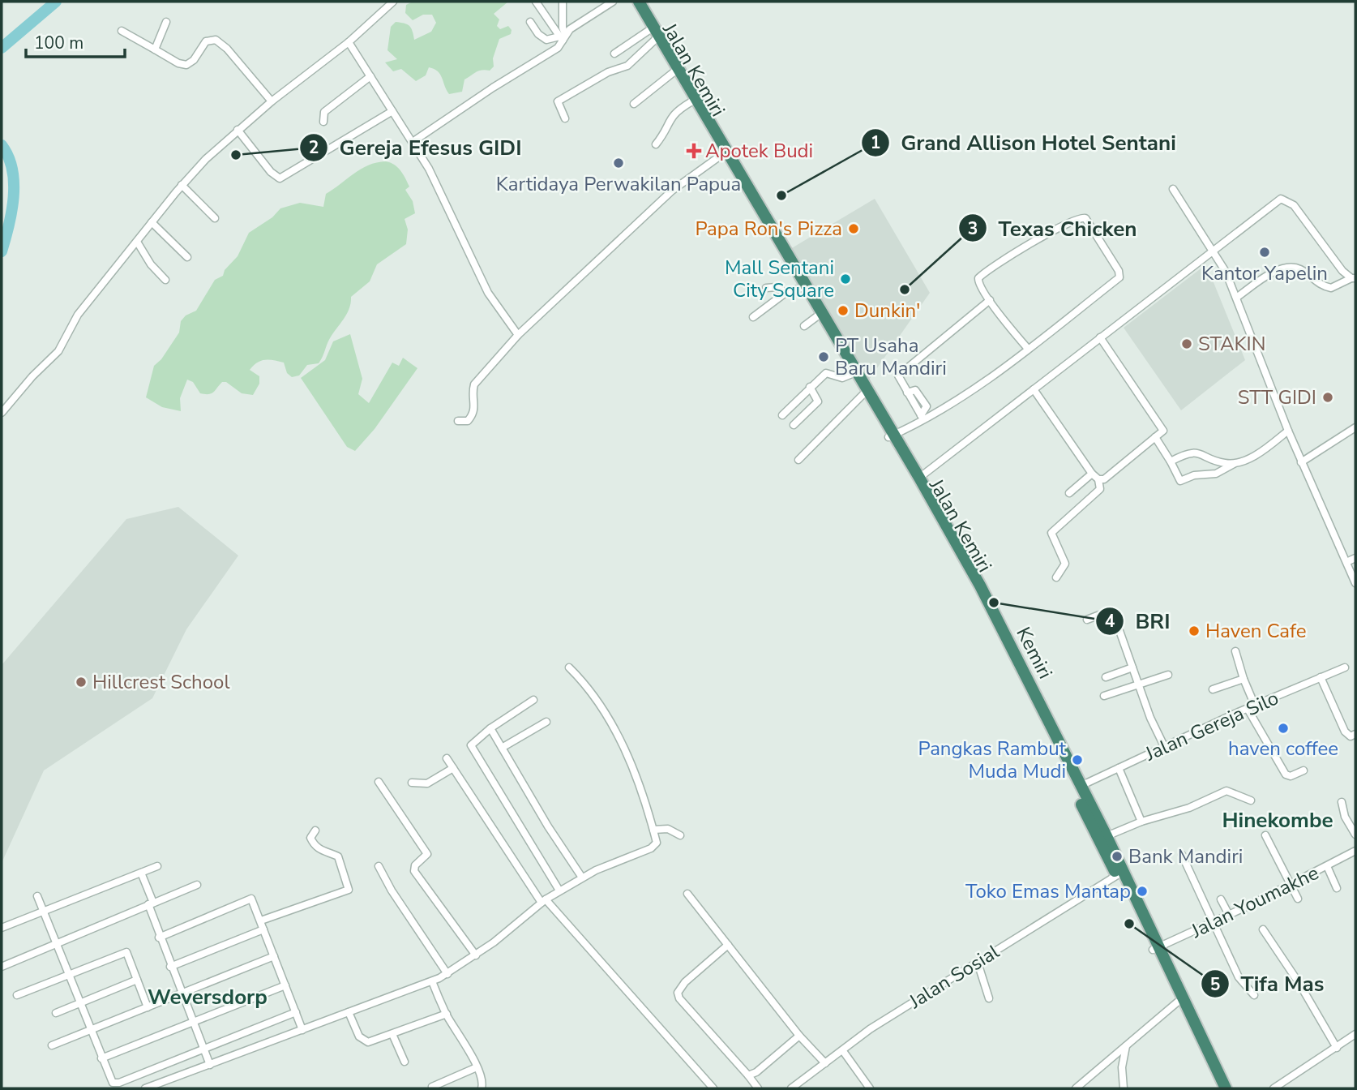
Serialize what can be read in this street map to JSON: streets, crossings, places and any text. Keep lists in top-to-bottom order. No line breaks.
{"streets":{"highway":["Jalan Kemiri","Kemiri"],"street":["Jalan Gereja Silo","Jalan Youmakhe","Jalan Sosial"]},"crossings":[["Jalan Kemiri","Kemiri"],["Jalan Kemiri","Jalan Sosial"],["Kemiri","Jalan Gereja Silo"],["Kemiri","Jalan Youmakhe"],["Kemiri","Jalan Sosial"]],"districts":["Hinekombe","Weversdorp"],"places":{"health":["Apotek Budi"],"other":["Gereja Efesus GIDI","Kartidaya Perwakilan Papua","Grand Allison Hotel Sentani","Papa Ron's Pizza","Kantor Yapelin","Mall Sentani City Square","Texas Chicken","Dunkin'","STAKIN","PT Usaha Baru Mandiri","STT GIDI","BRI","Haven Cafe","Hillcrest School","haven coffee","Pangkas Rambut Muda Mudi","Bank Mandiri","Toko Emas Mantap","Tifa Mas"]},"scale_bar":"100 m"}
